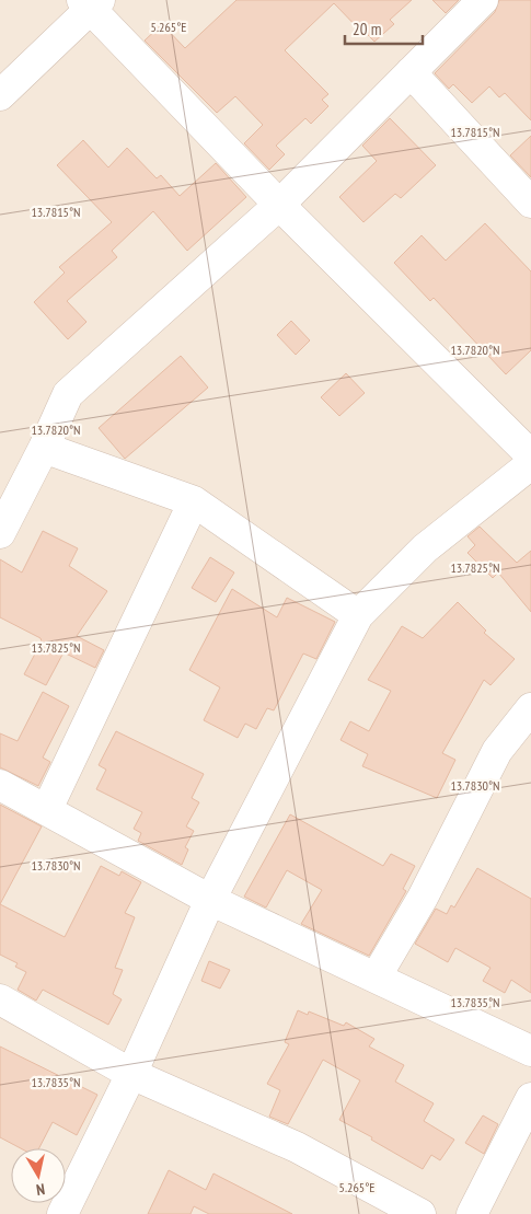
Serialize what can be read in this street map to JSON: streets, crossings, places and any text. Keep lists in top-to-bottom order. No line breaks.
{"scale_bar":"20 m","north":"bottom","coordinates":["5.265°E","13.7815°N","13.7820°N","13.7825°N","13.7830°N","13.7835°N"]}
